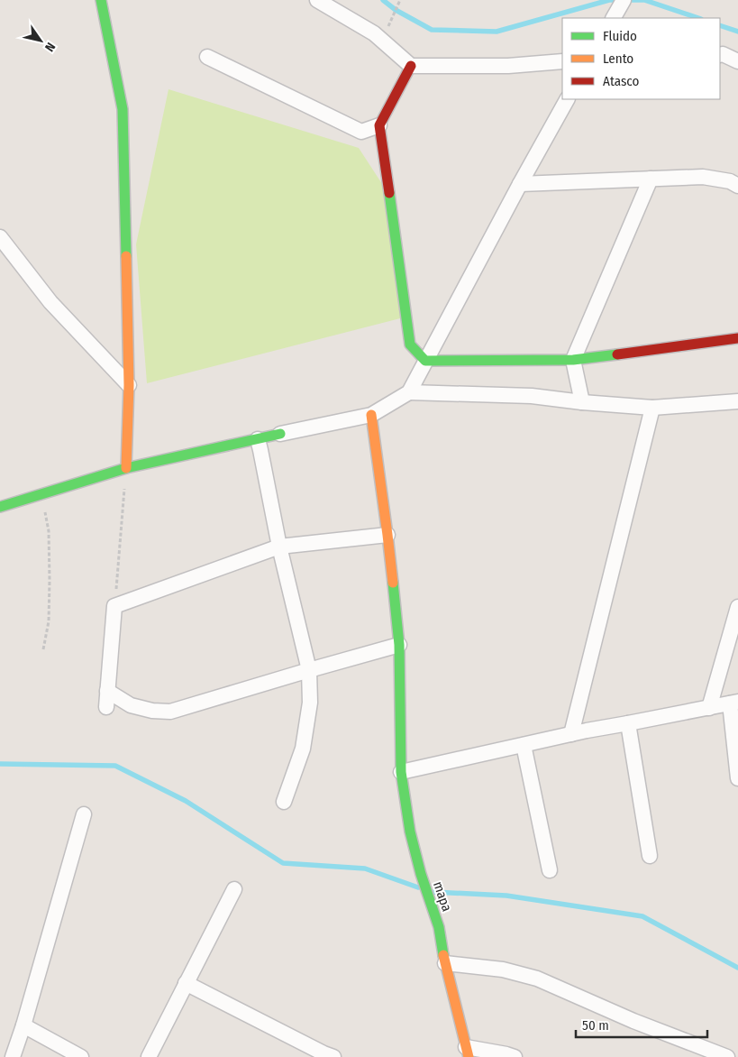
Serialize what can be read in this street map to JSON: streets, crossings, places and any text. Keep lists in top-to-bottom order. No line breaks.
{"streets":{"street":["mapa"]},"legend":["Fluido","Lento","Atasco"],"scale_bar":"50 m","north":"bottom right"}
